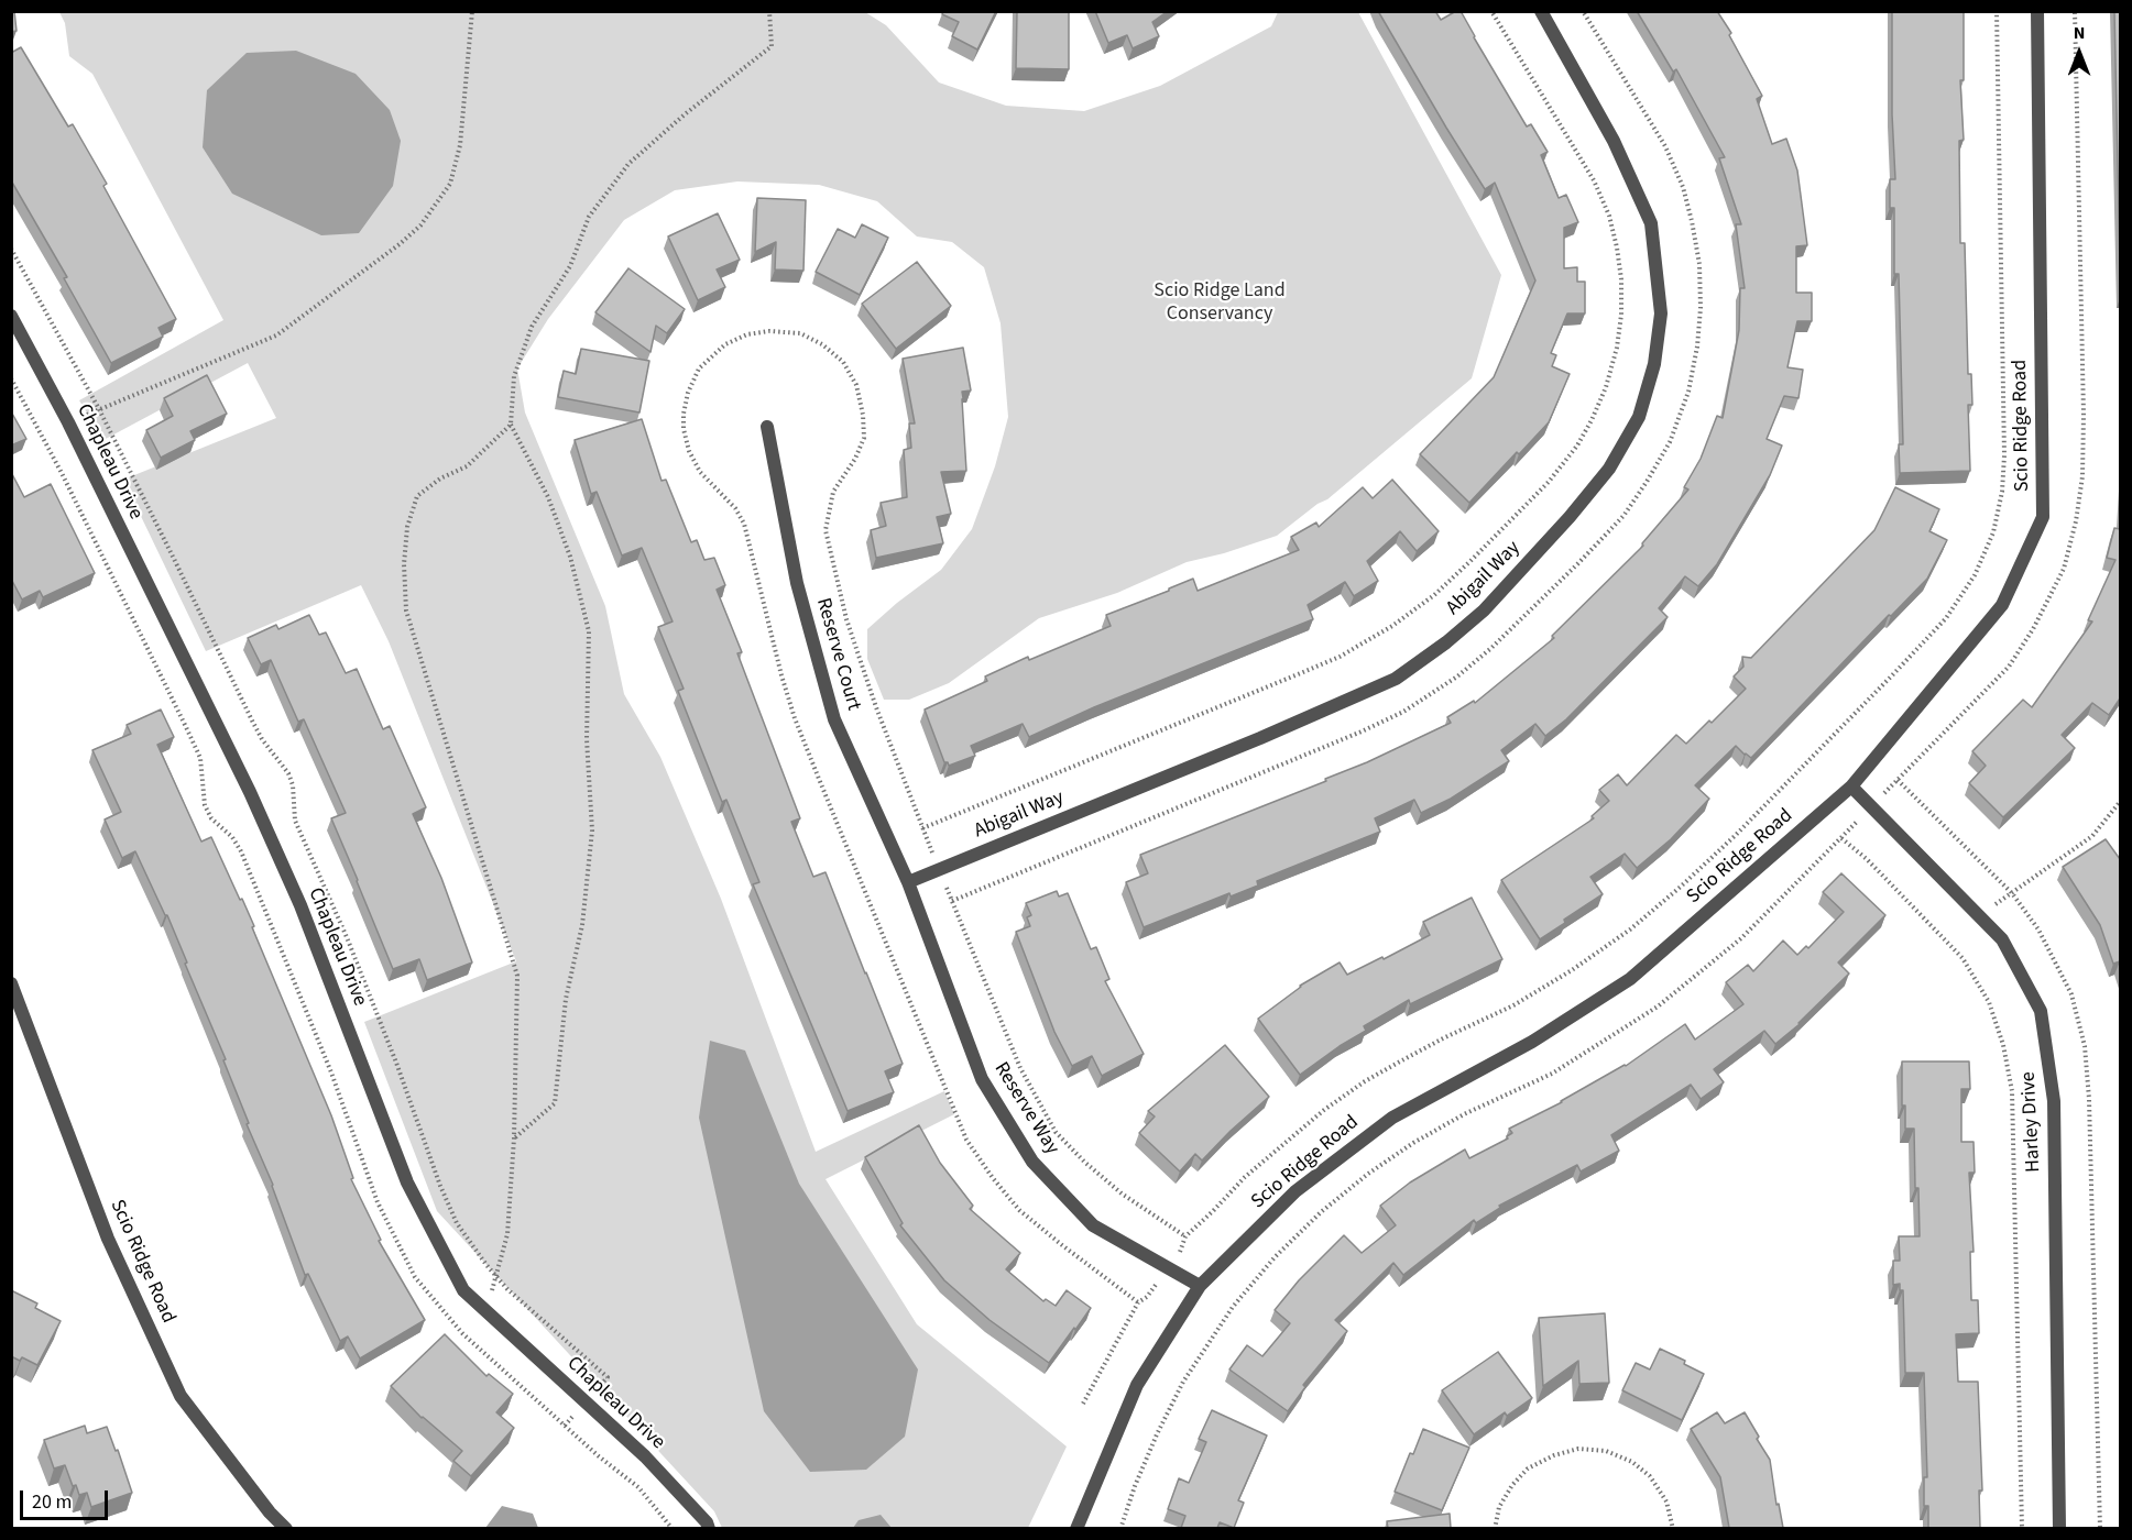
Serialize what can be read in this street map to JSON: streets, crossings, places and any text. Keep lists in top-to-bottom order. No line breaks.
{"streets":{"street":["Scio Ridge Road","Chapleau Drive","Abigail Way","Reserve Court","Reserve Way","Harley Drive"]},"crossings":[["Scio Ridge Road","Reserve Way"],["Scio Ridge Road","Harley Drive"],["Abigail Way","Reserve Court"],["Abigail Way","Reserve Way"],["Reserve Court","Reserve Way"]],"parks":["Scio Ridge Land Conservancy"],"scale_bar":"20 m","north":"top"}
